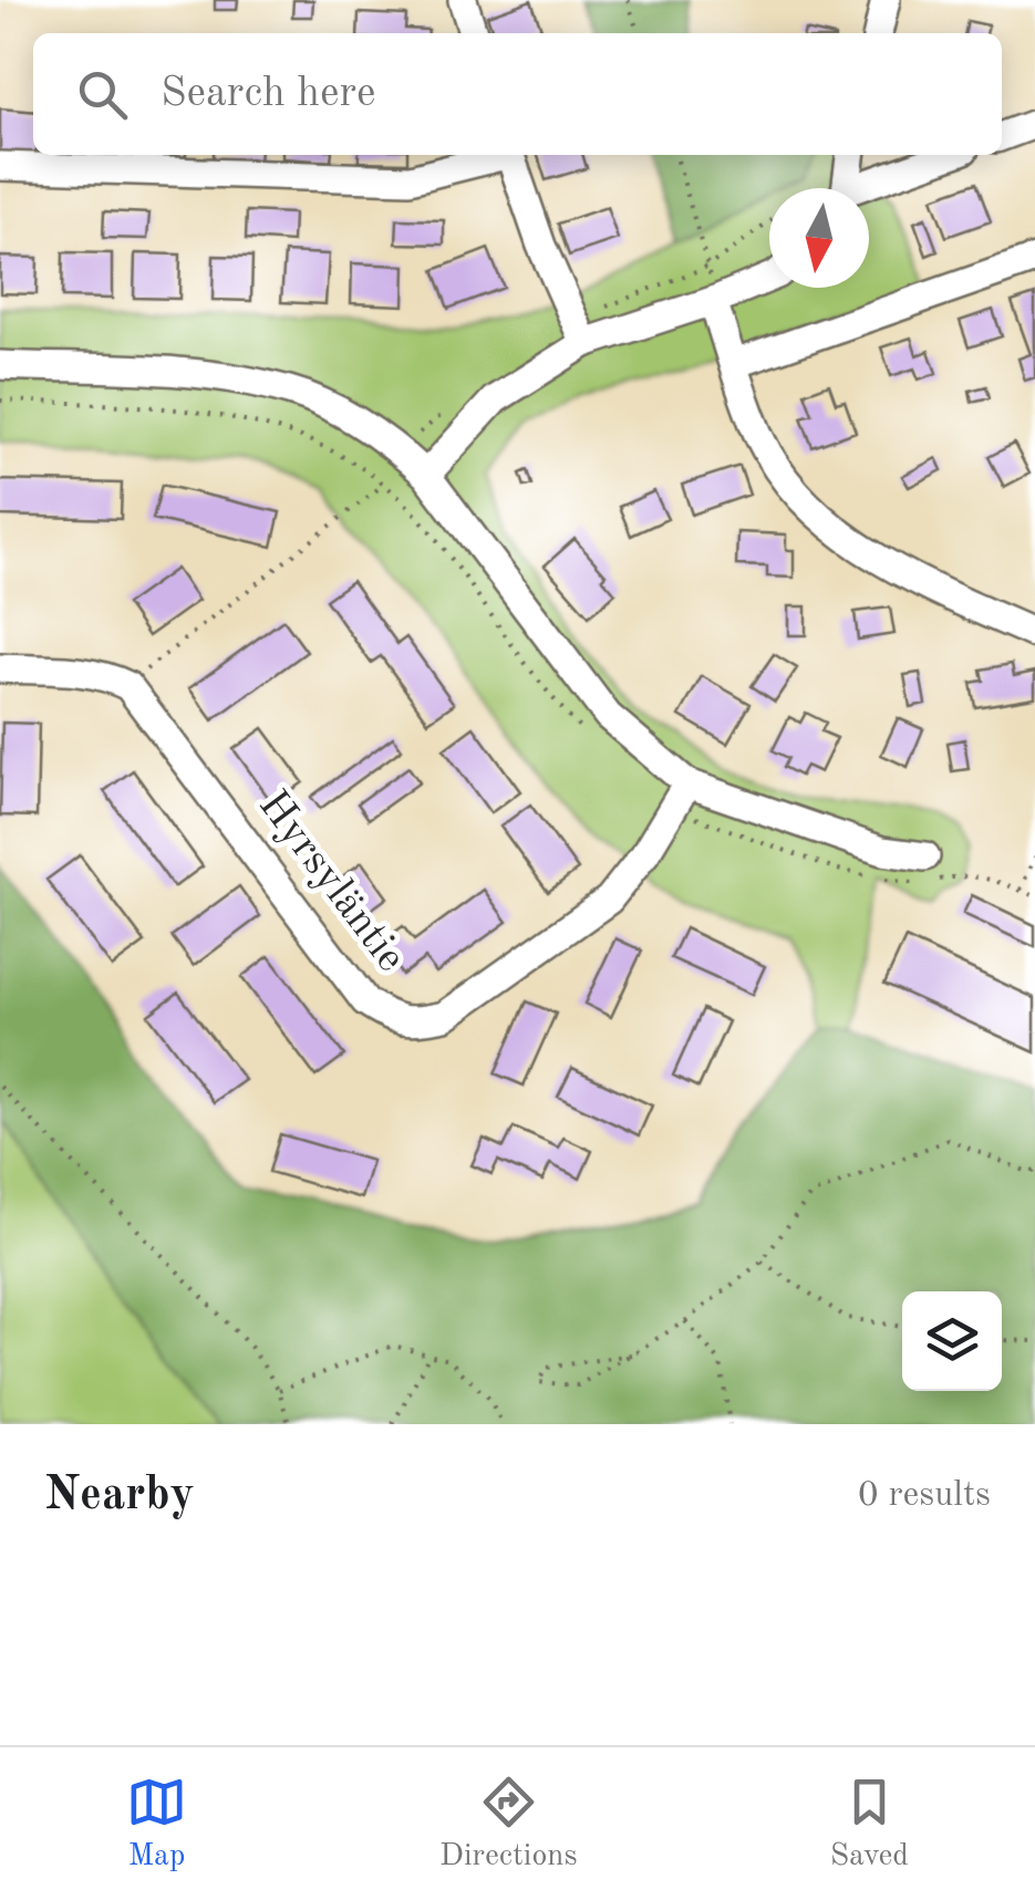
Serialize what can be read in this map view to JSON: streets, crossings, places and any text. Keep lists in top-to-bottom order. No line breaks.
{"streets":{"street":["Hyrsyläntie"]},"north":"bottom","page":{"search":"Search here","heading":["Nearby","0 results"],"nav":["Map","Directions","Saved"]}}
